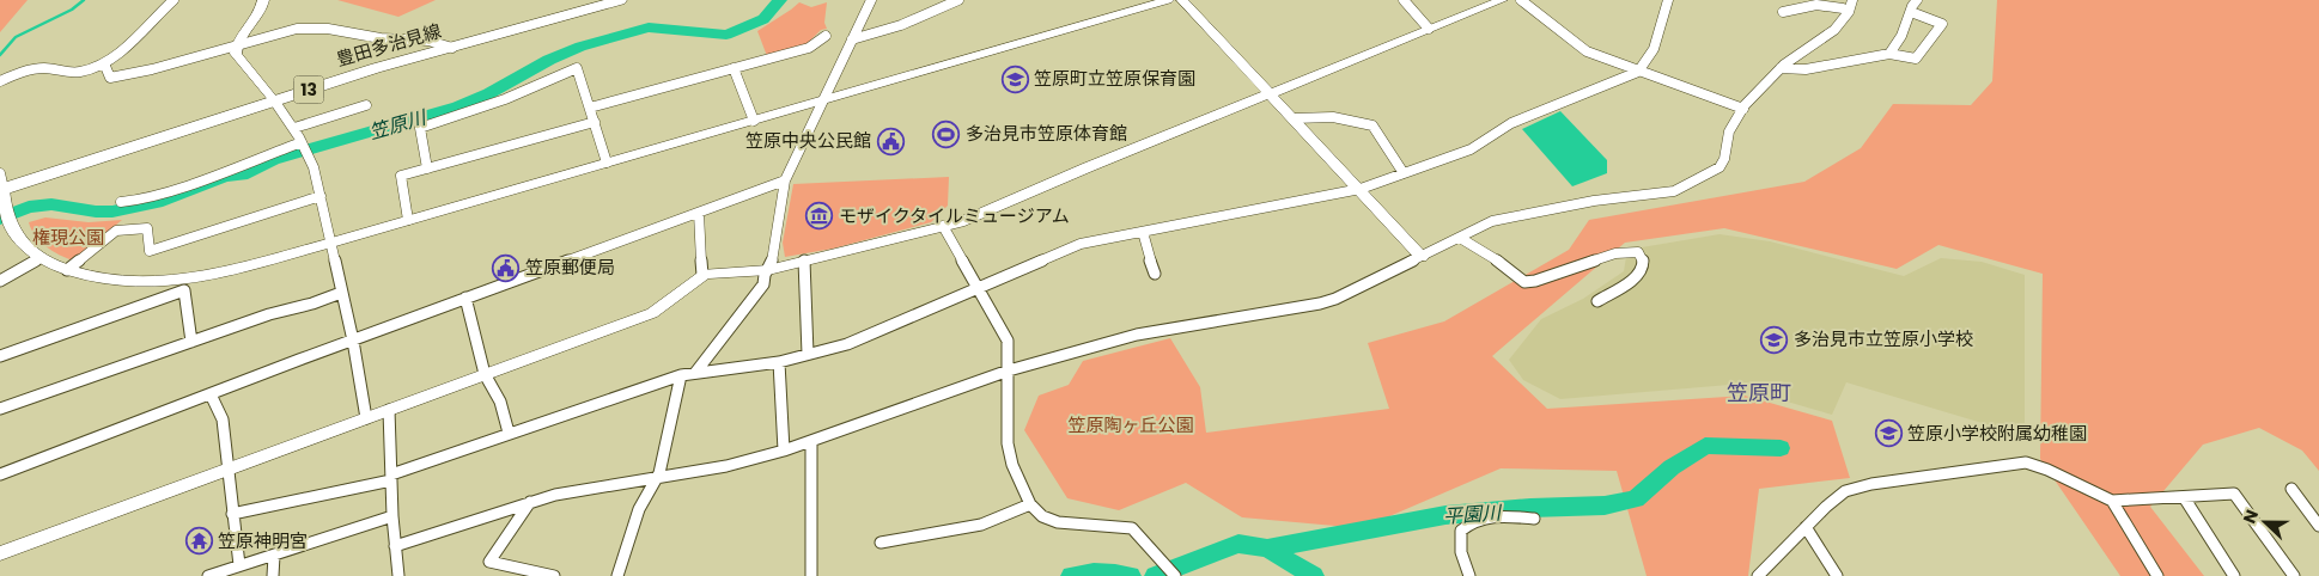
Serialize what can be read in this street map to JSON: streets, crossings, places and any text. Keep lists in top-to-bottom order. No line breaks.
{"streets":{"main road":["豊田多治見線","13"]},"districts":["笠原町"],"water":["笠原川","平園川"],"parks":["権現公園","笠原陶ヶ丘公園"],"places":{"school or university":["笠原町立笠原保育園","多治見市立笠原小学校","笠原小学校附属幼稚園"],"sports":["多治見市笠原体育館"],"public building":["笠原中央公民館","笠原郵便局"],"museum":["モザイクタイルミュージアム"],"temple":["笠原神明宮"]},"north":"left"}
